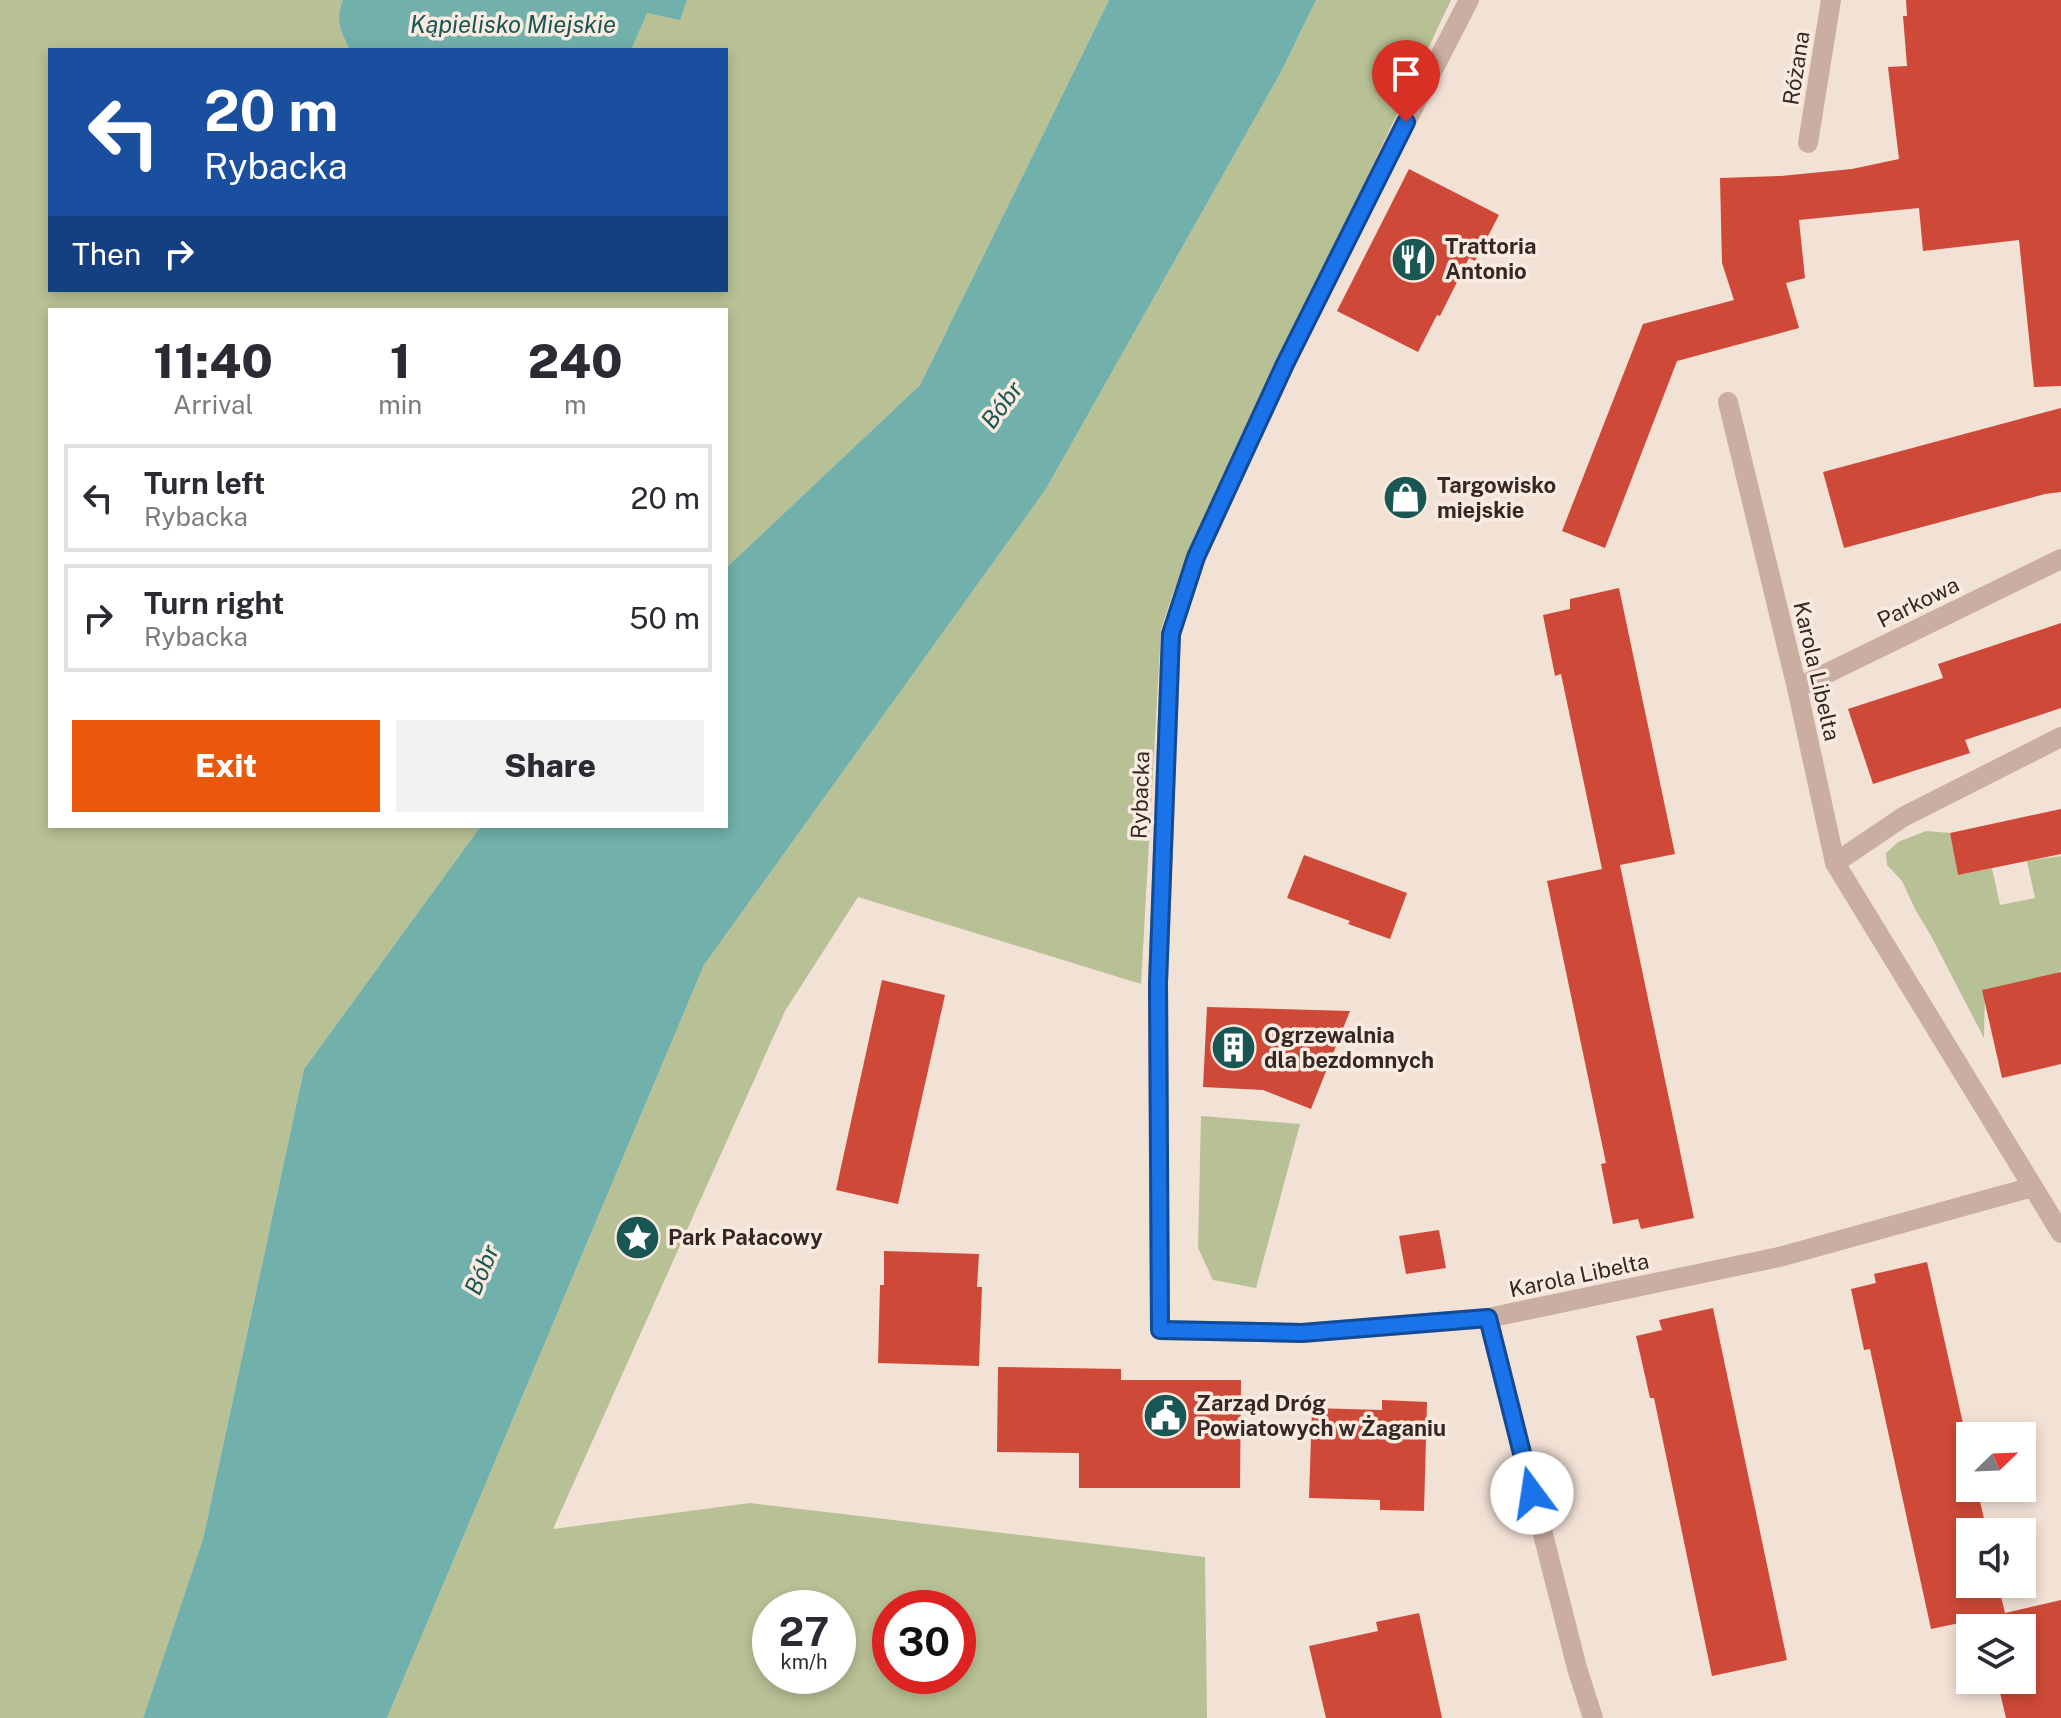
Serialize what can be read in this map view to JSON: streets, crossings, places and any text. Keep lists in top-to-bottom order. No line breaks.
{"streets":{"street":["Różana","Parkowa","Karola Libelta","Rybacka"]},"crossings":[["Parkowa","Karola Libelta"],["Karola Libelta","Rybacka"]],"water":["Kąpielisko Miejskie","Bóbr"],"places":{"restaurant":["Trattoria Antonio"],"shop":["Targowisko miejskie"],"building":["Ogrzewalnia dla bezdomnych"],"place":["Park Pałacowy"],"public building":["Zarząd Dróg Powiatowych w Żaganiu"]},"north":"top right","page":{"turn":["20 m","Rybacka"],"then":"Then","eta":["11:40","Arrival","1","min","240","m"],"list":[{"name":"Turn left","note":"Rybacka","value":"20 m"},{"name":"Turn right","note":"Rybacka","value":"50 m"}],"buttons":["Exit","Share"],"speed":"27 km/h","limit":"30"}}
